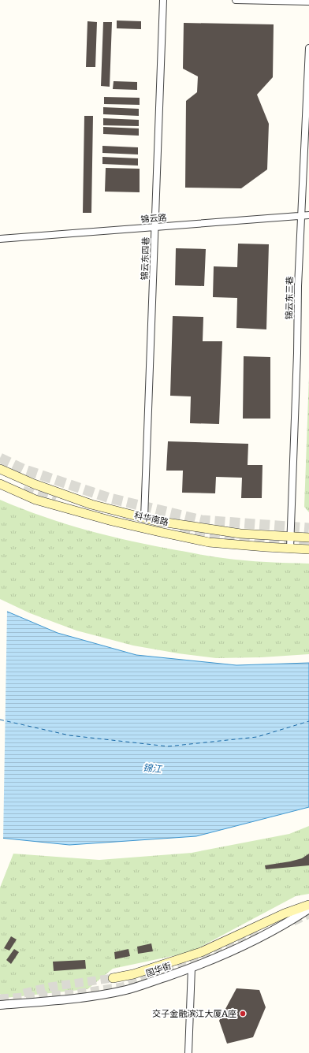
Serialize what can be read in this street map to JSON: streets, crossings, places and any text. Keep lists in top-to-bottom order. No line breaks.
{"streets":{"main road":["科华南路"],"street":["锦云路","锦云东四巷","锦云东三巷","国华街"]},"crossings":[["锦云路","锦云东四巷"],["锦云路","锦云东三巷"],["锦云东四巷","科华南路"],["锦云东三巷","科华南路"]],"water":["锦江"],"places":["交子金融滨江大厦A座"]}
